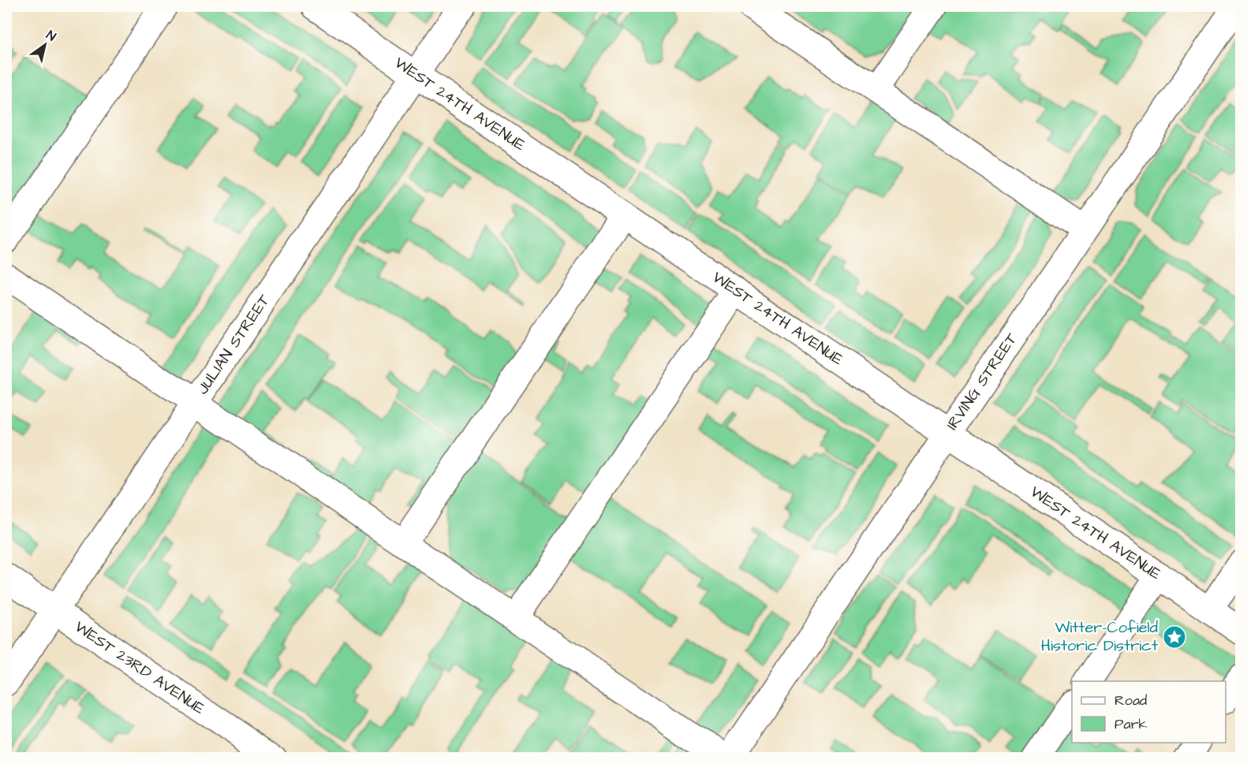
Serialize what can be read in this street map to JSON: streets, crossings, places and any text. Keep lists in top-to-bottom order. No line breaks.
{"streets":{"street":["WEST 24TH AVENUE","JULIAN STREET","IRVING STREET","WEST 23RD AVENUE"]},"crossings":[["WEST 24TH AVENUE","JULIAN STREET"],["WEST 24TH AVENUE","IRVING STREET"],["JULIAN STREET","WEST 23RD AVENUE"]],"places":{"place":["Witter-Cofield Historic District"]},"legend":["Road","Park"],"north":"top right"}
